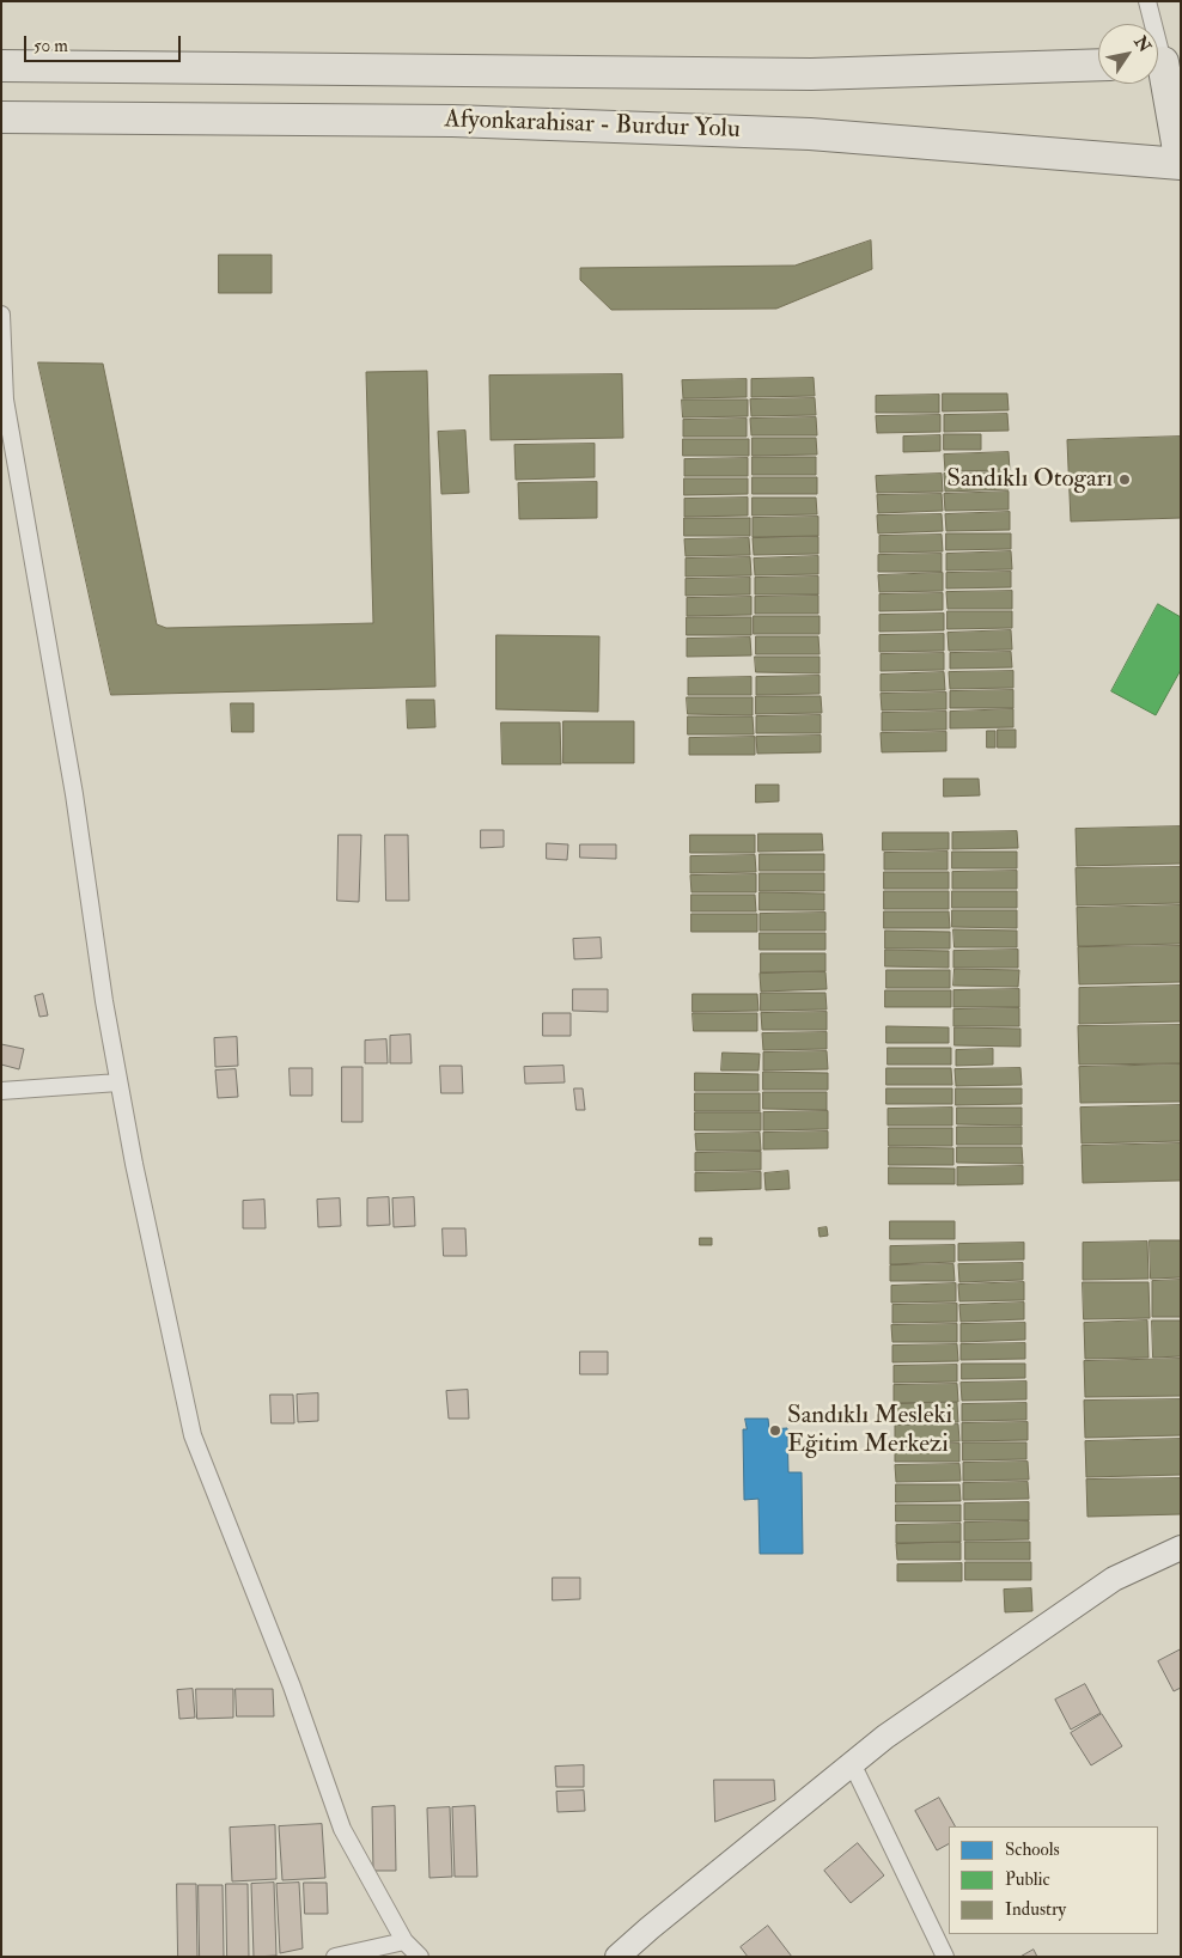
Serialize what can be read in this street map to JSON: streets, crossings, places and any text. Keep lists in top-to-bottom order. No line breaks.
{"streets":{"highway":["Afyonkarahisar - Burdur Yolu"]},"places":["Sandıklı Otogarı","Sandıklı Mesleki Eğitim Merkezi"],"legend":["Schools","Public","Industry"],"scale_bar":"50 m","north":"top right"}
